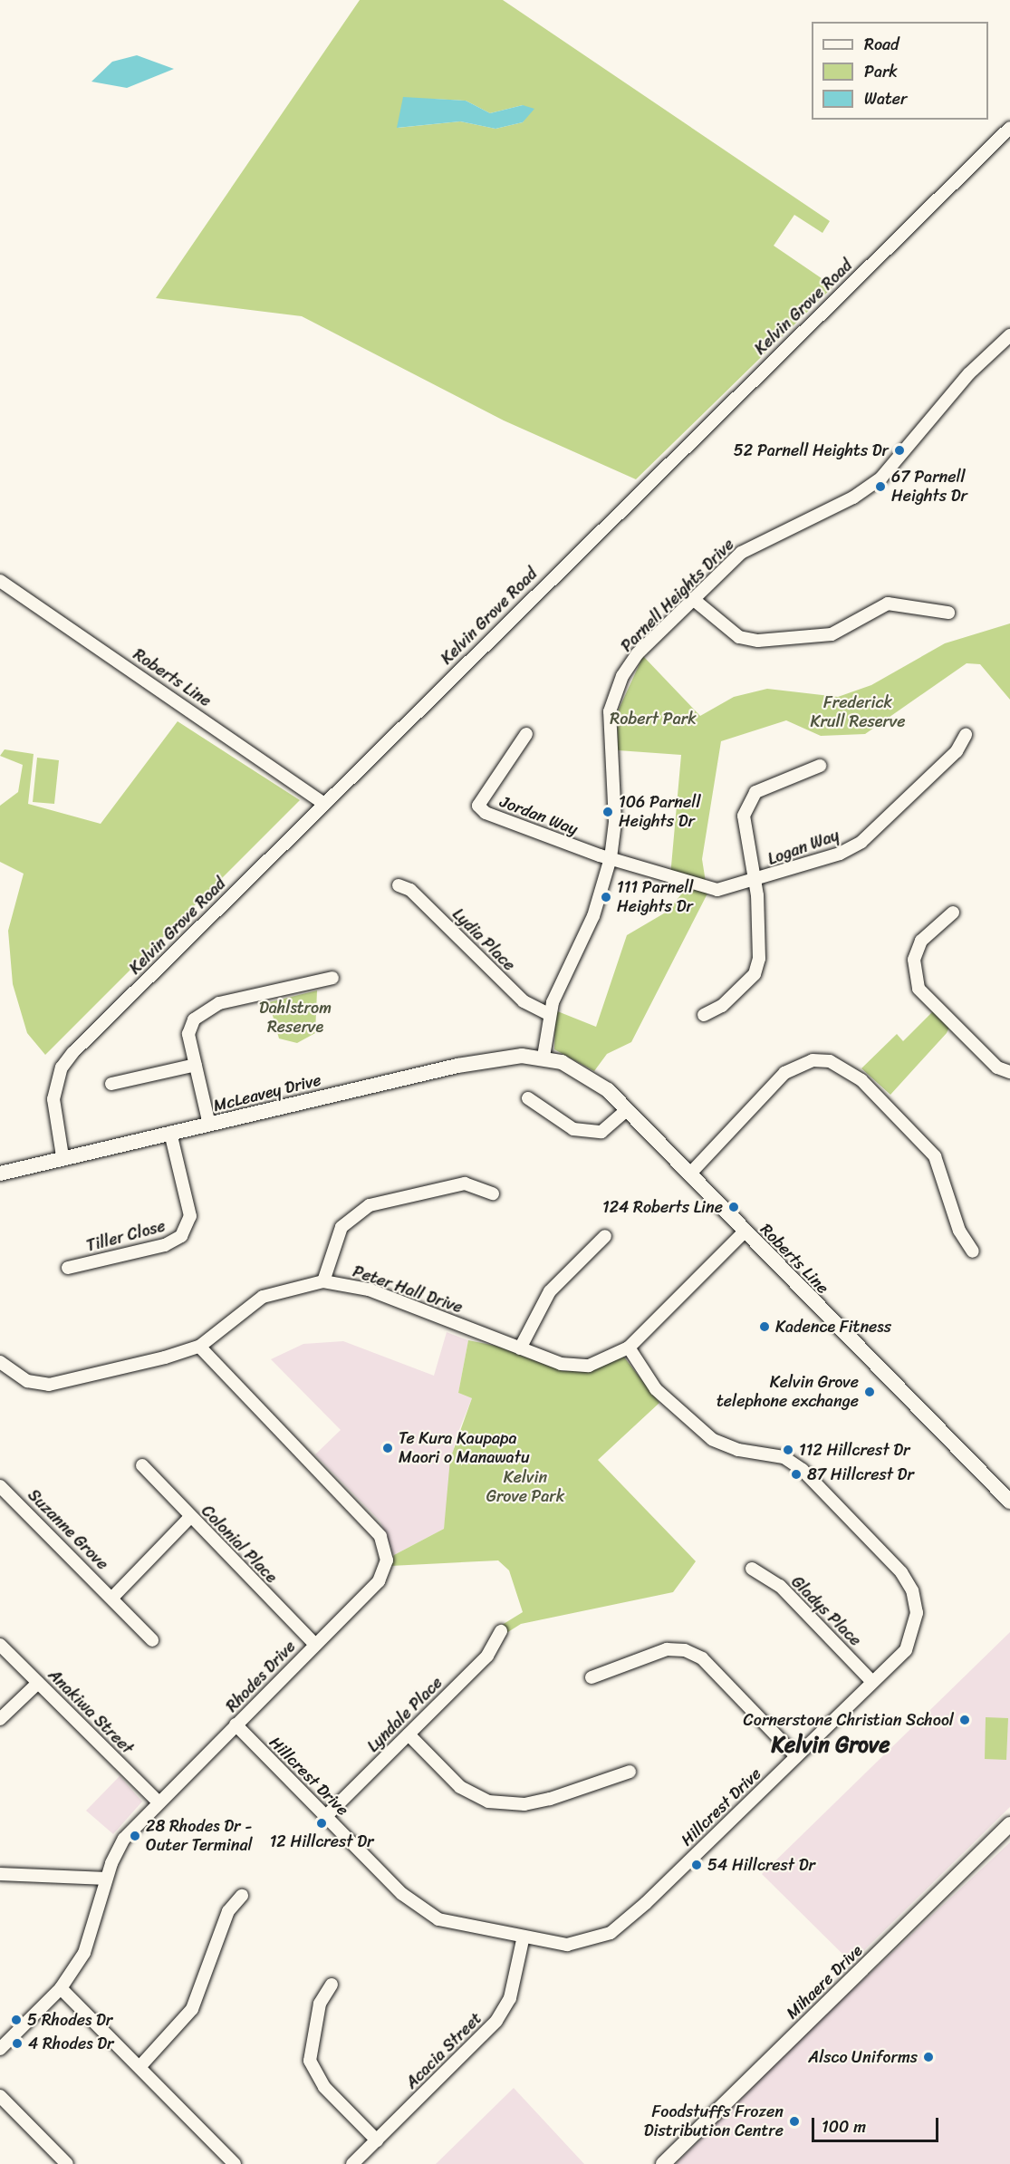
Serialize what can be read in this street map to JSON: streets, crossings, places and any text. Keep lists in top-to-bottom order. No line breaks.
{"streets":{"main road":["Roberts Line","McLeavey Drive","Mihaere Drive"],"street":["Kelvin Grove Road","Parnell Heights Drive","Jordan Way","Logan Way","Lydia Place","Tiller Close","Peter Hall Drive","Suzanne Grove","Colonial Place","Gladys Place","Rhodes Drive","Anakiwa Street","Lyndale Place","Hillcrest Drive","Acacia Street"]},"crossings":[["Kelvin Grove Road","Roberts Line"],["Kelvin Grove Road","McLeavey Drive"],["Parnell Heights Drive","Roberts Line"],["Parnell Heights Drive","Jordan Way"],["Parnell Heights Drive","Logan Way"],["Parnell Heights Drive","Lydia Place"],["Parnell Heights Drive","McLeavey Drive"],["Roberts Line","McLeavey Drive"],["Roberts Line","Peter Hall Drive"],["Jordan Way","Logan Way"],["McLeavey Drive","Tiller Close"],["Peter Hall Drive","Rhodes Drive"],["Peter Hall Drive","Hillcrest Drive"],["Colonial Place","Rhodes Drive"],["Gladys Place","Hillcrest Drive"],["Rhodes Drive","Anakiwa Street"],["Rhodes Drive","Hillcrest Drive"],["Lyndale Place","Hillcrest Drive"],["Hillcrest Drive","Acacia Street"]],"districts":["Kelvin Grove"],"parks":["Frederick Krull Reserve","Robert Park","Dahlstrom Reserve","Kelvin Grove Park"],"places":["52 Parnell Heights Dr","67 Parnell Heights Dr","106 Parnell Heights Dr","111 Parnell Heights Dr","124 Roberts Line","Kadence Fitness","Kelvin Grove telephone exchange","Te Kura Kaupapa Maori o Manawatu","112 Hillcrest Dr","87 Hillcrest Dr","Cornerstone Christian School","12 Hillcrest Dr","28 Rhodes Dr - Outer Terminal","54 Hillcrest Dr","5 Rhodes Dr","4 Rhodes Dr","Alsco Uniforms","Foodstuffs Frozen Distribution Centre"],"legend":["Road","Park","Water"],"scale_bar":"100 m"}
